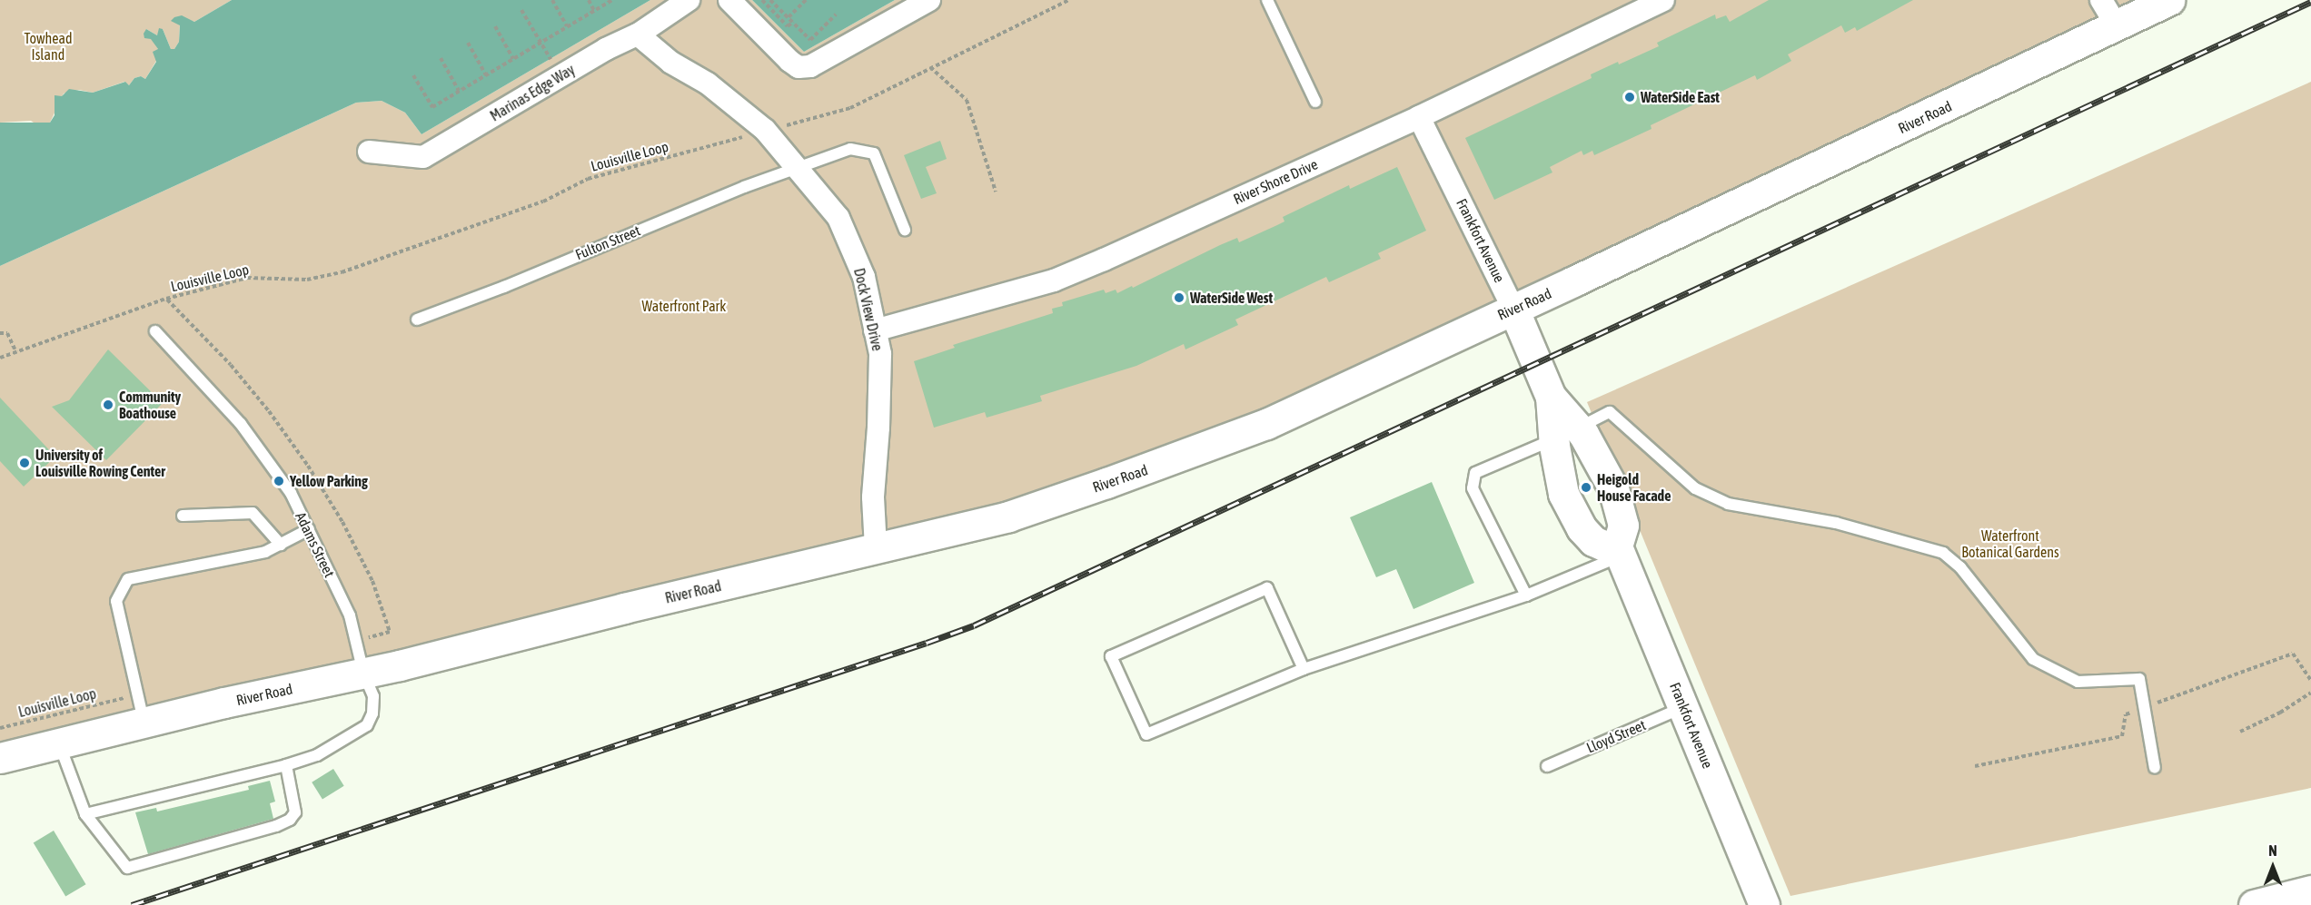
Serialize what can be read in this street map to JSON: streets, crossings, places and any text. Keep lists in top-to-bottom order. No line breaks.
{"streets":{"main road":["River Road","Frankfort Avenue"],"street":["Marinas Edge Way","River Shore Drive","Dock View Drive"],"lane":["Fulton Street","Adams Street","Lloyd Street"],"path":["Louisville Loop"]},"crossings":[["Marinas Edge Way","Dock View Drive"],["River Road","Frankfort Avenue"],["River Road","Dock View Drive"],["River Road","Adams Street"],["River Shore Drive","Frankfort Avenue"],["River Shore Drive","Dock View Drive"],["Frankfort Avenue","Lloyd Street"],["Fulton Street","Dock View Drive"]],"parks":["Towhead Island","Waterfront Park","Waterfront Botanical Gardens"],"places":["WaterSide East","WaterSide West","Community Boathouse","University of Louisville Rowing Center","Yellow Parking","Heigold House Facade"],"north":"top"}
